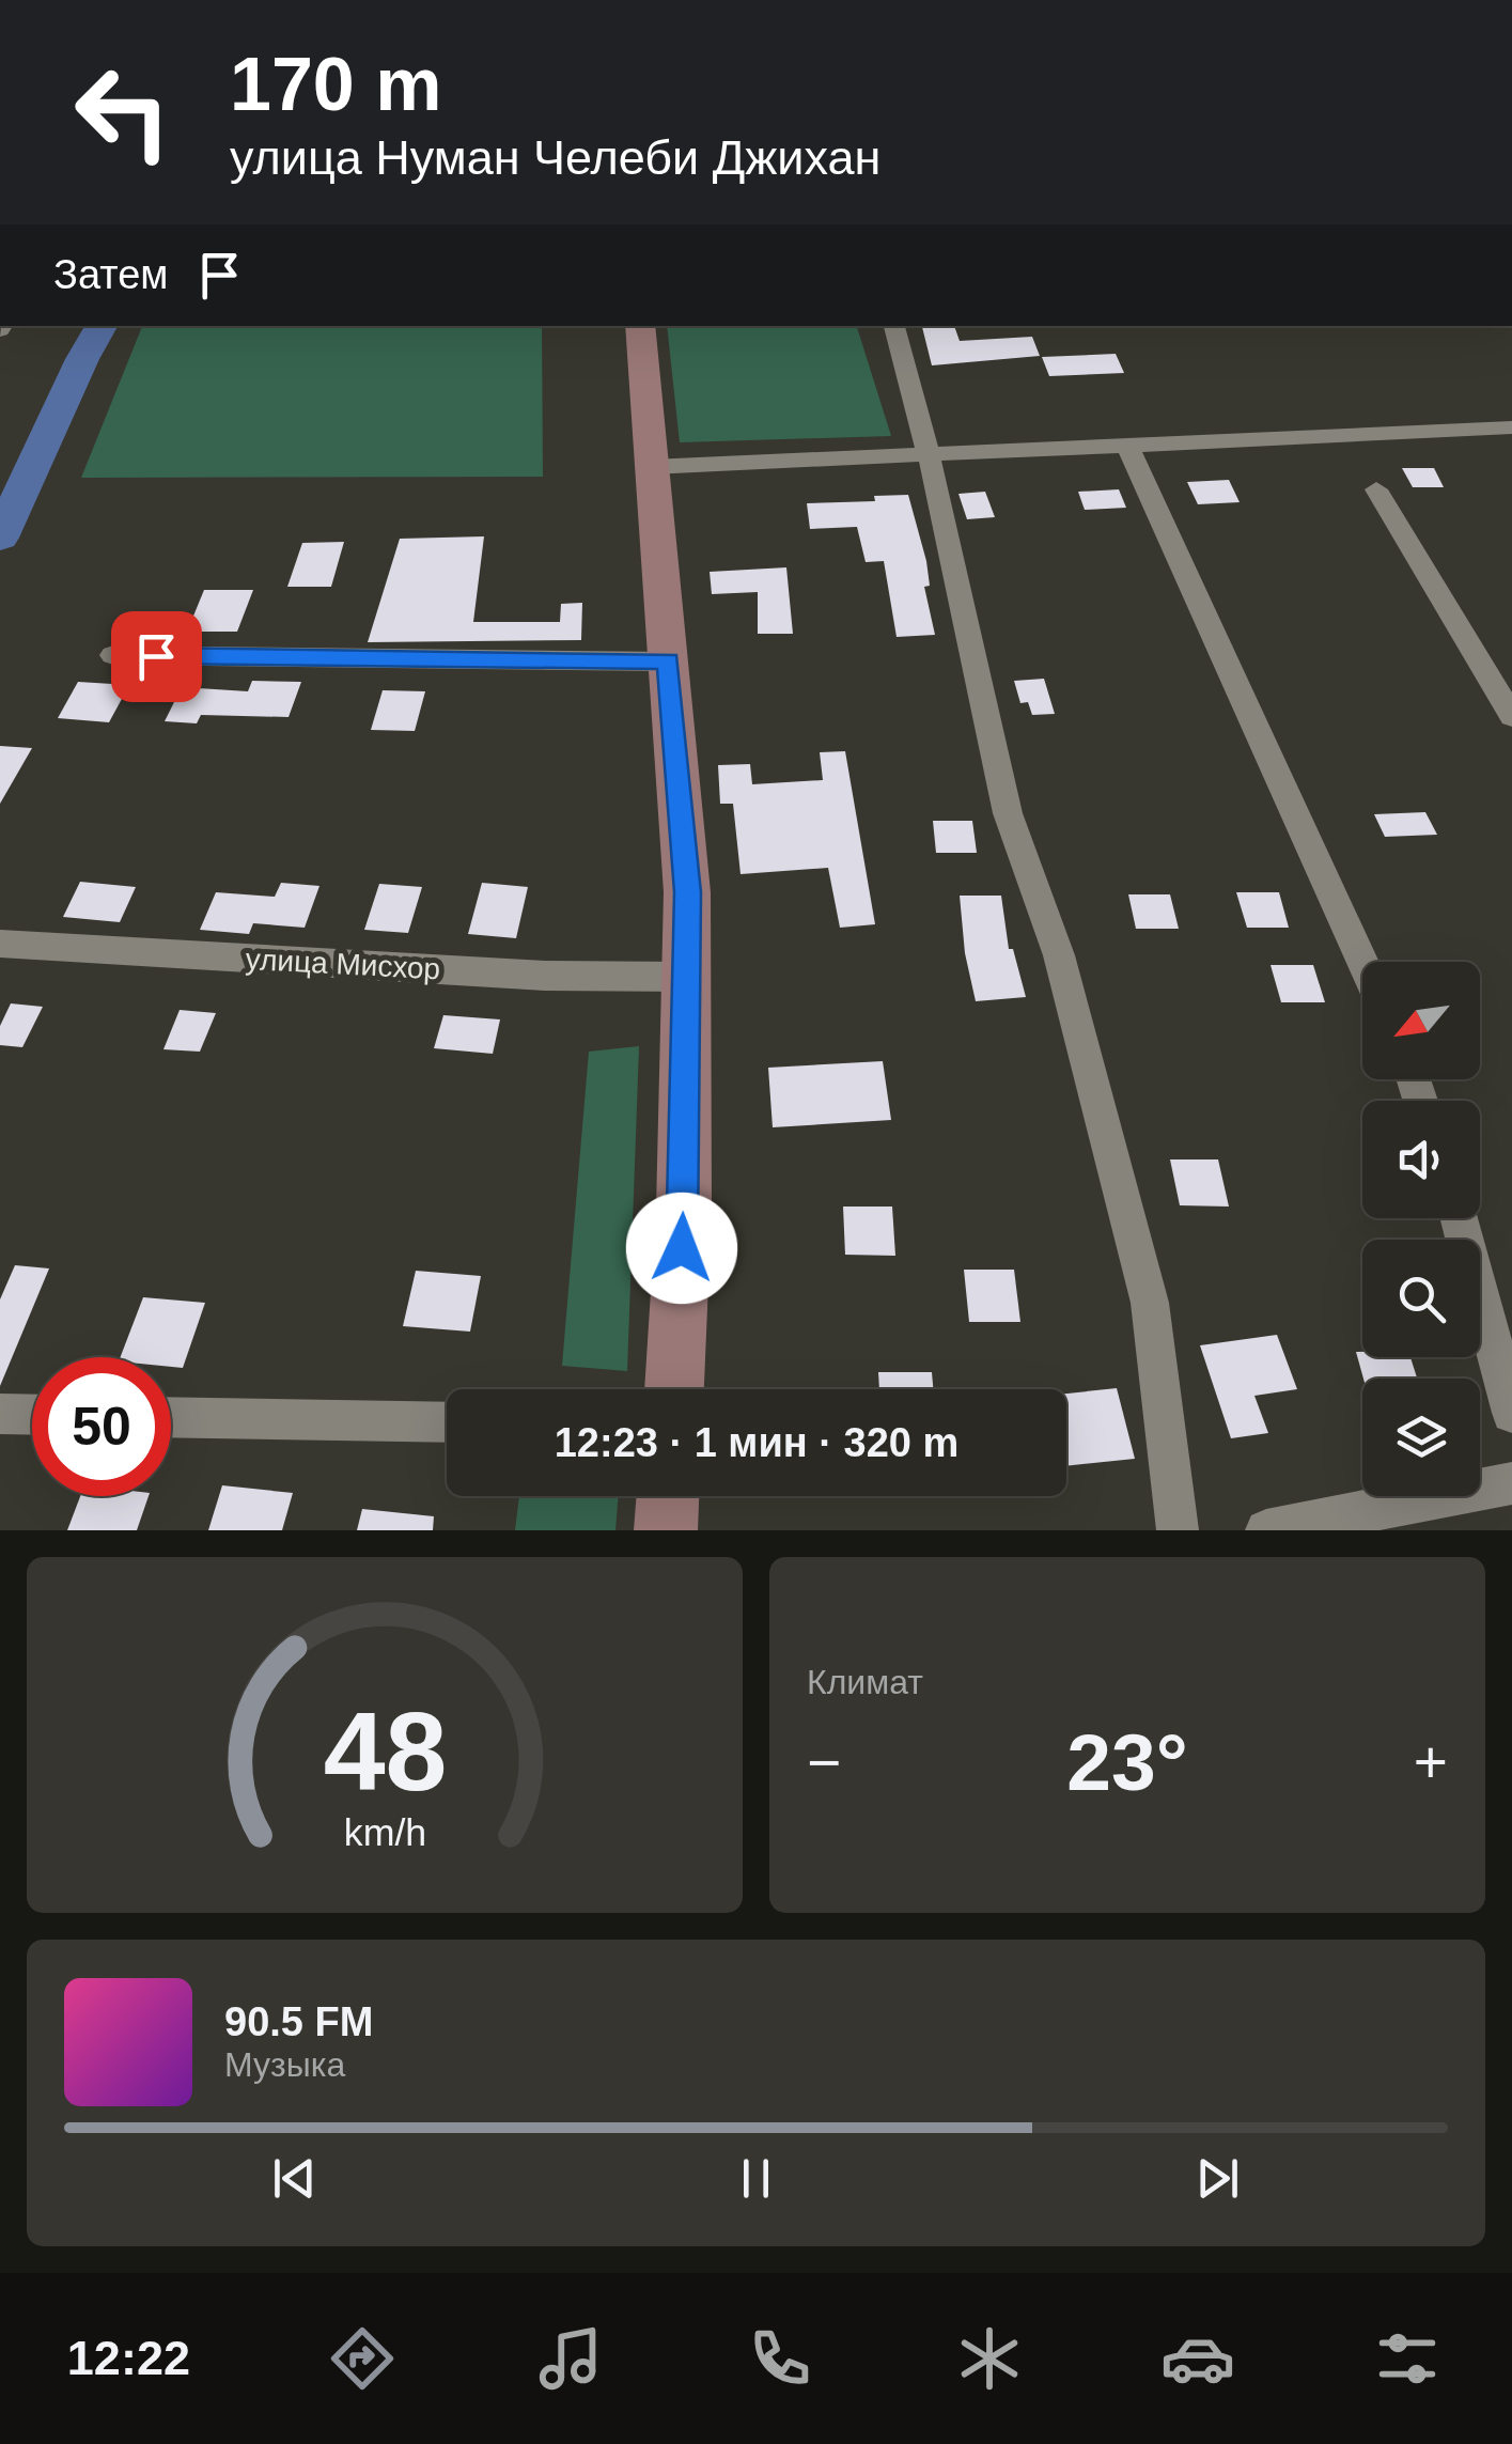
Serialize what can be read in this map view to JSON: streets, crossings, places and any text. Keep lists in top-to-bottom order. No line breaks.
{"streets":{"street":["улица Мисхор"]},"north":"bottom left","page":{"turn":["170 m","улица Нуман Челеби Джихан"],"then":"Затем","limit":"50","trip":"12:23 · 1 мин · 320 m","tile":"Климат","heat":["−","23°","+"],"song":["90.5 FM","Музыка"],"tabs":"12:22","gauge":["48","km/h"]}}
